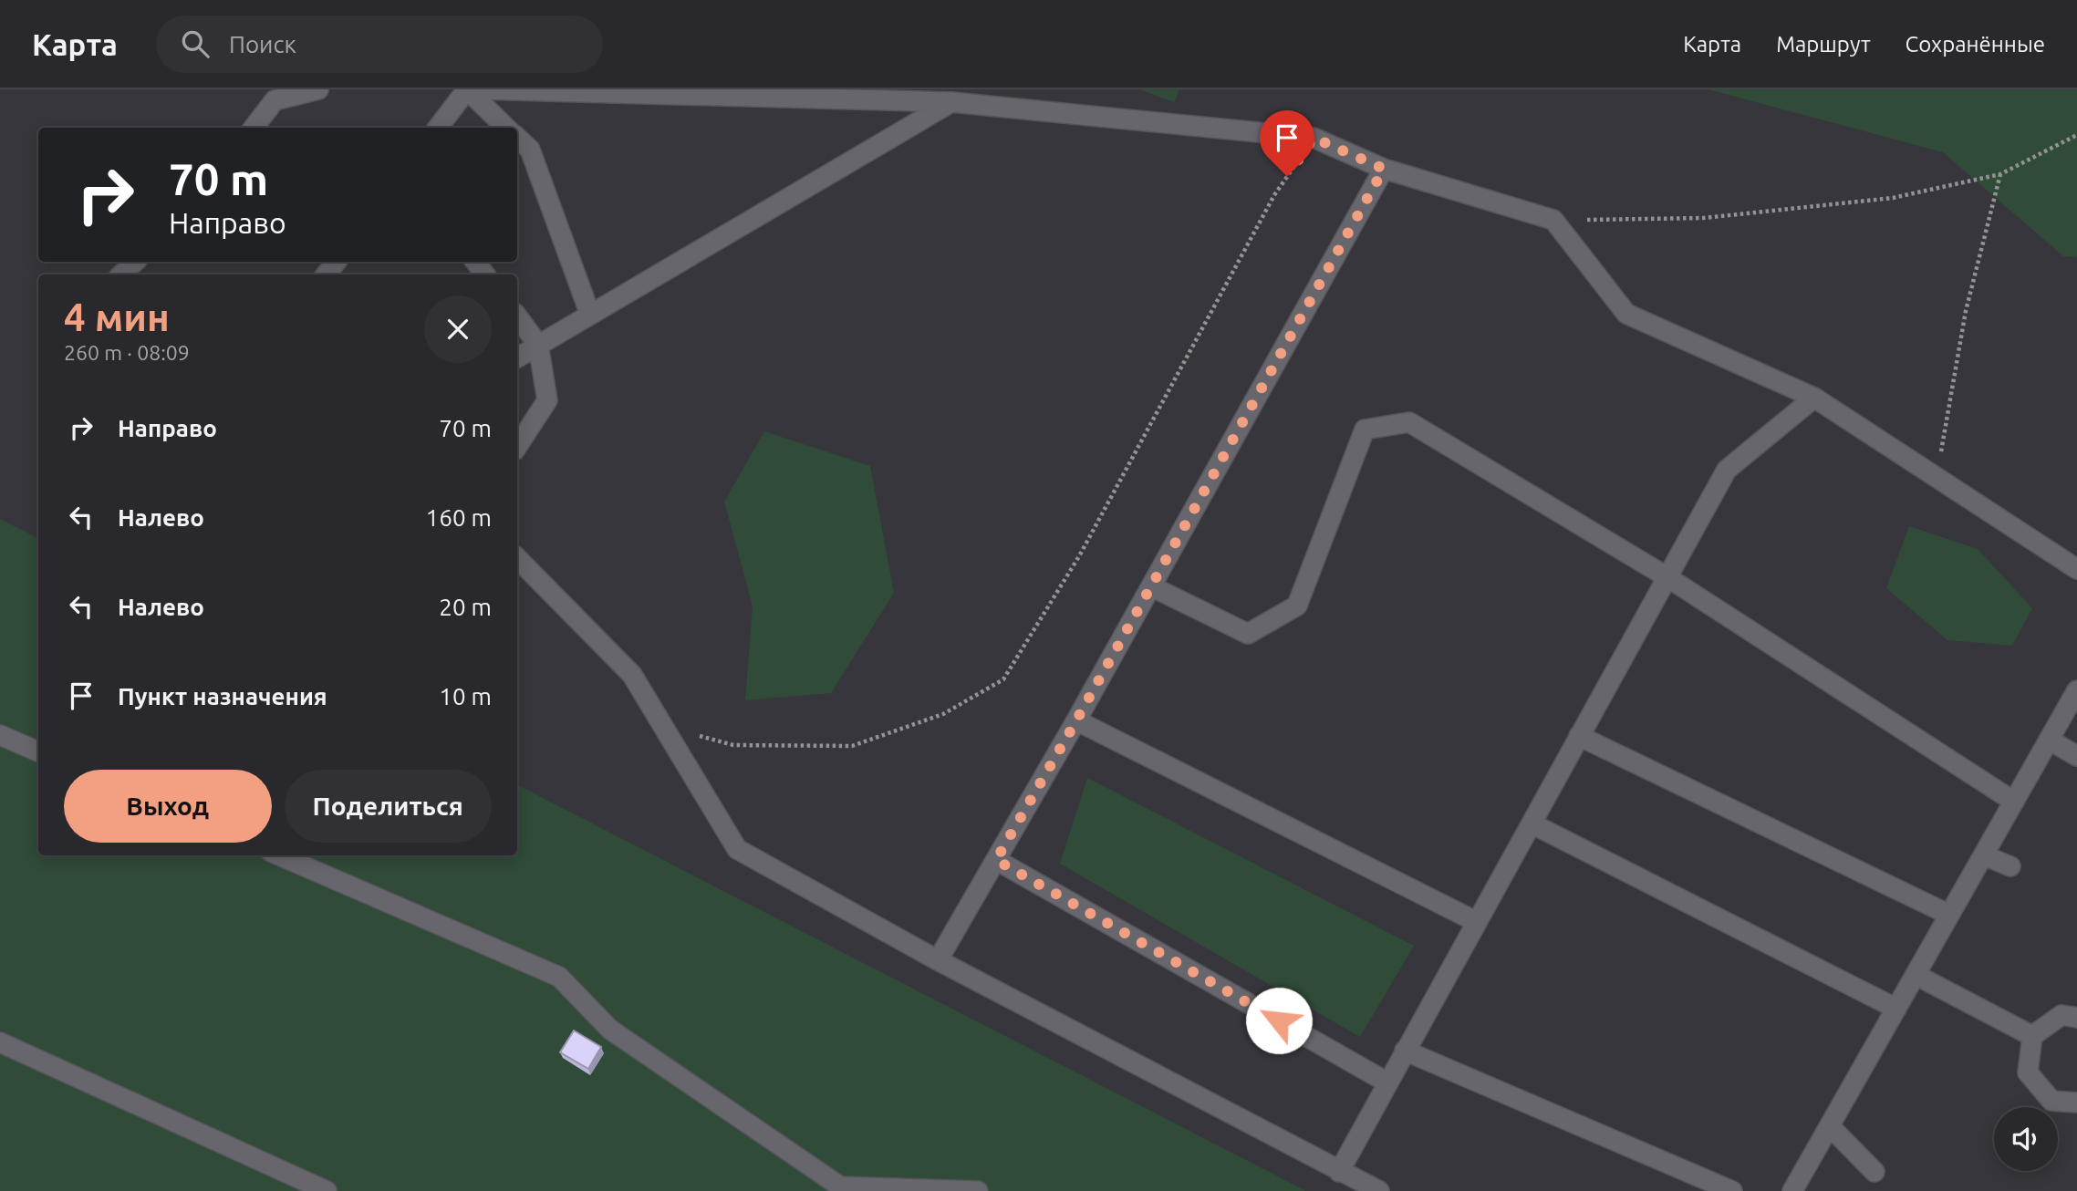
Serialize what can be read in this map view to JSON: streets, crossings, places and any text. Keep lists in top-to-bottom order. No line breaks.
{"page":{"header":"Карта","search":"Поиск","nav":["Карта","Маршрут","Сохранённые"],"turn":["70 m","Направо"],"heading":["4 мин","260 m · 08:09"],"list":[{"name":"Направо","value":"70 m"},{"name":"Налево","value":"160 m"},{"name":"Налево","value":"20 m"},{"name":"Пункт назначения","value":"10 m"}],"buttons":["Выход","Поделиться"]}}
